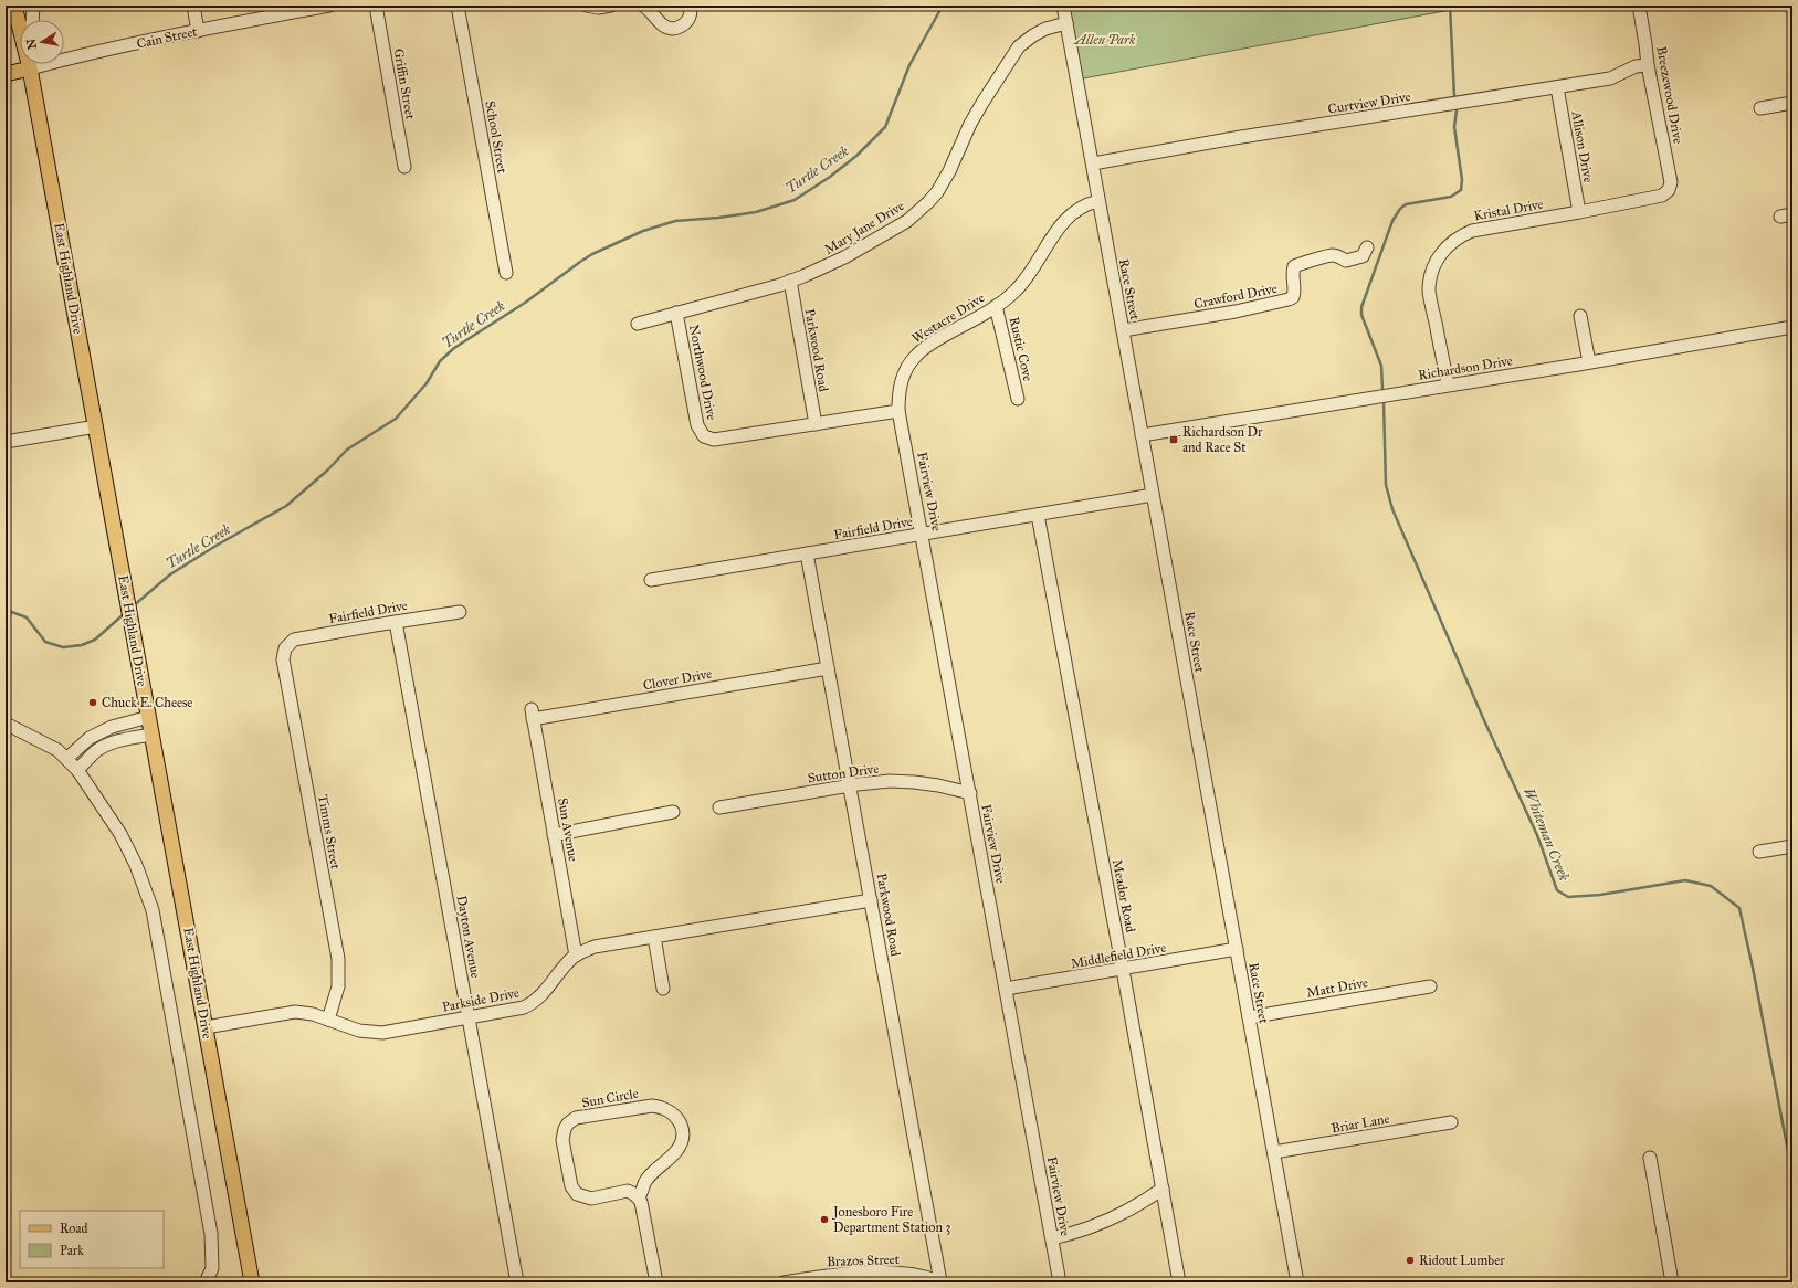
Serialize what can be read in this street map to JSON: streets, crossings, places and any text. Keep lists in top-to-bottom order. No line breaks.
{"streets":{"main road":["Cain Street","East Highland Drive"],"street":["Griffin Street","Breezewood Drive","Curtview Drive","School Street","Allison Drive","Kristal Drive","Mary Jane Drive","Race Street","Crawford Drive","Westacre Drive","Rustic Cove","Parkwood Road","Richardson Drive","Northwood Drive","Fairview Drive","Fairfield Drive","Clover Drive","Sutton Drive","Sun Avenue","Timms Street","Meador Road","Dayton Avenue","Middlefield Drive","Matt Drive","Parkside Drive","Sun Circle","Briar Lane","Brazos Street"]},"crossings":[["Cain Street","East Highland Drive"],["Breezewood Drive","Curtview Drive"],["Breezewood Drive","Kristal Drive"],["Curtview Drive","Allison Drive"],["Curtview Drive","Race Street"],["Allison Drive","Kristal Drive"],["Kristal Drive","Richardson Drive"],["Mary Jane Drive","Race Street"],["Mary Jane Drive","Parkwood Road"],["Mary Jane Drive","Northwood Drive"],["East Highland Drive","Parkside Drive"],["Race Street","Crawford Drive"],["Race Street","Westacre Drive"],["Race Street","Richardson Drive"],["Race Street","Fairfield Drive"],["Race Street","Middlefield Drive"],["Race Street","Matt Drive"],["Race Street","Briar Lane"],["Westacre Drive","Rustic Cove"],["Westacre Drive","Fairview Drive"],["Parkwood Road","Northwood Drive"],["Parkwood Road","Fairfield Drive"],["Parkwood Road","Clover Drive"],["Parkwood Road","Sutton Drive"],["Parkwood Road","Parkside Drive"],["Parkwood Road","Brazos Street"],["Fairview Drive","Fairfield Drive"],["Fairview Drive","Sutton Drive"],["Fairview Drive","Middlefield Drive"],["Fairfield Drive","Timms Street"],["Fairfield Drive","Meador Road"],["Fairfield Drive","Dayton Avenue"],["Clover Drive","Sun Avenue"],["Sun Avenue","Parkside Drive"],["Timms Street","Parkside Drive"],["Meador Road","Middlefield Drive"],["Dayton Avenue","Parkside Drive"]],"water":["Turtle Creek","Whiteman Creek"],"parks":["Allen Park"],"places":{"transit":["Richardson Dr and Race St"],"other":["Chuck E. Cheese","Jonesboro Fire Department Station 3","Ridout Lumber"]},"legend":["Road","Park"],"north":"left"}
